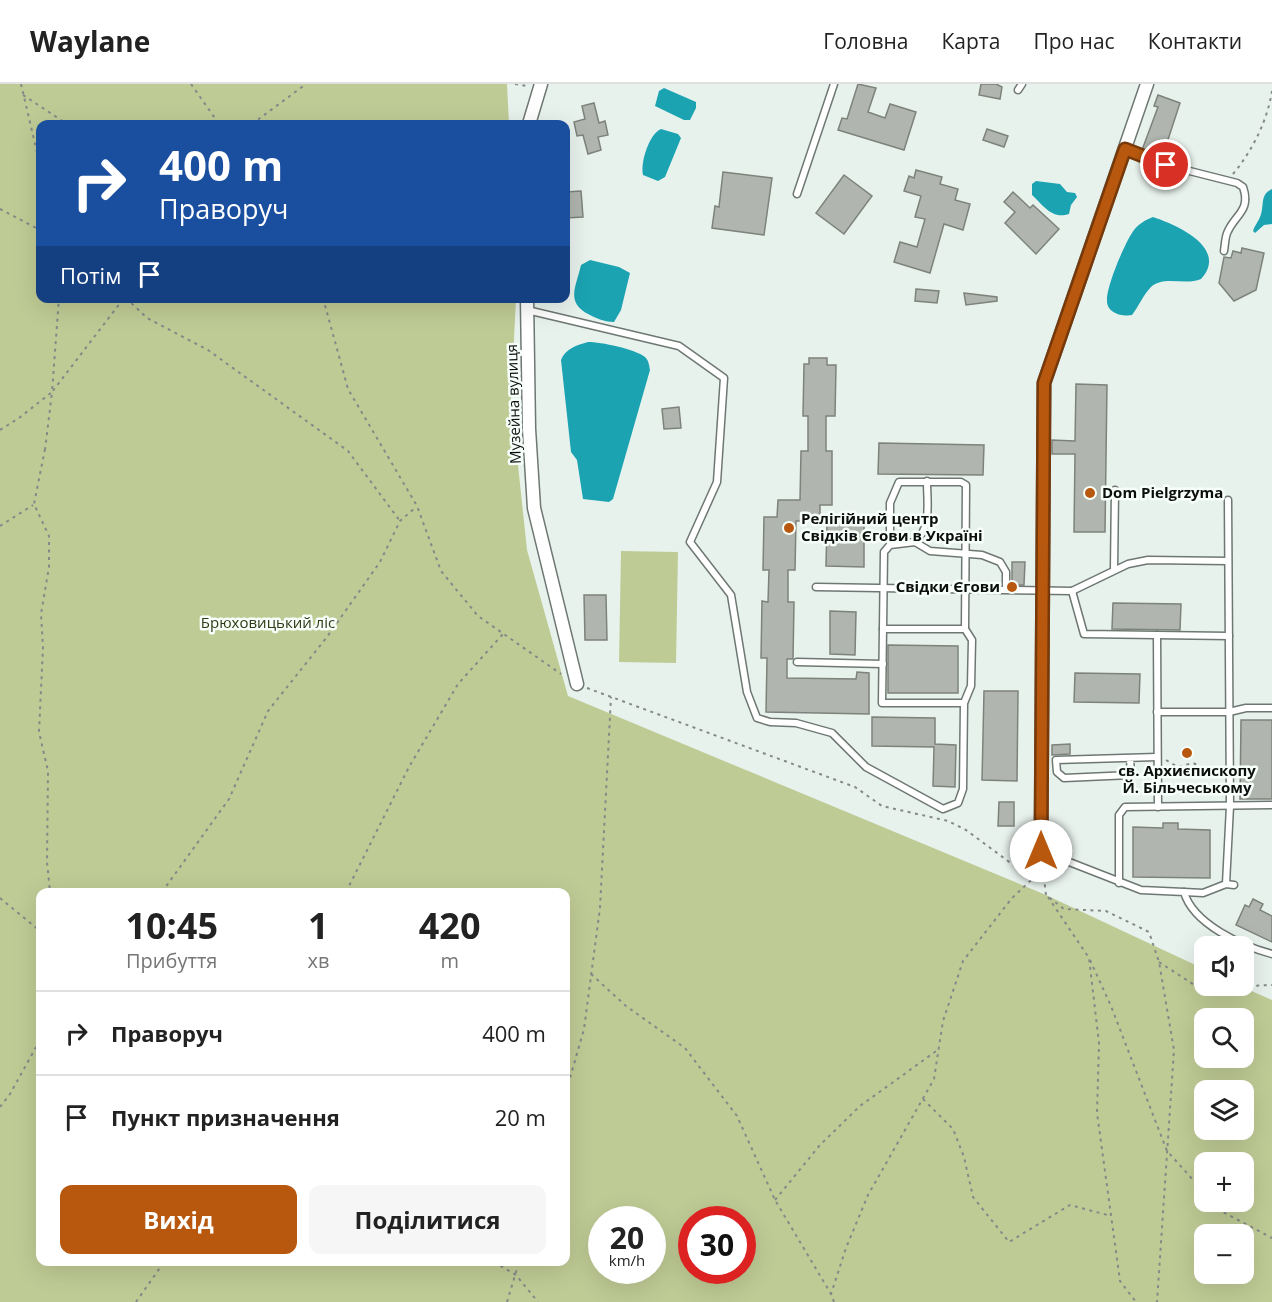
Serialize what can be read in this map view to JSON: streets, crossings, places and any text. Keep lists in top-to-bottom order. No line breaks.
{"streets":{"street":["Музейна вулиця"]},"parks":["Брюховицький ліс"],"places":["Dom Pielgrzyma","Релігійний центр Свідків Єгови в Україні","Свідки Єгови","св. Архиєпископу Й. Більчеському"],"page":{"header":"Waylane","nav":["Головна","Карта","Про нас","Контакти"],"turn":["400 m","Праворуч"],"then":"Потім","eta":["10:45","Прибуття","1","хв","420","m"],"map_buttons":["+","−"],"list":[{"name":"Праворуч","value":"400 m"},{"name":"Пункт призначення","value":"20 m"}],"buttons":["Вихід","Поділитися"],"speed":"20 km/h","limit":"30"}}
